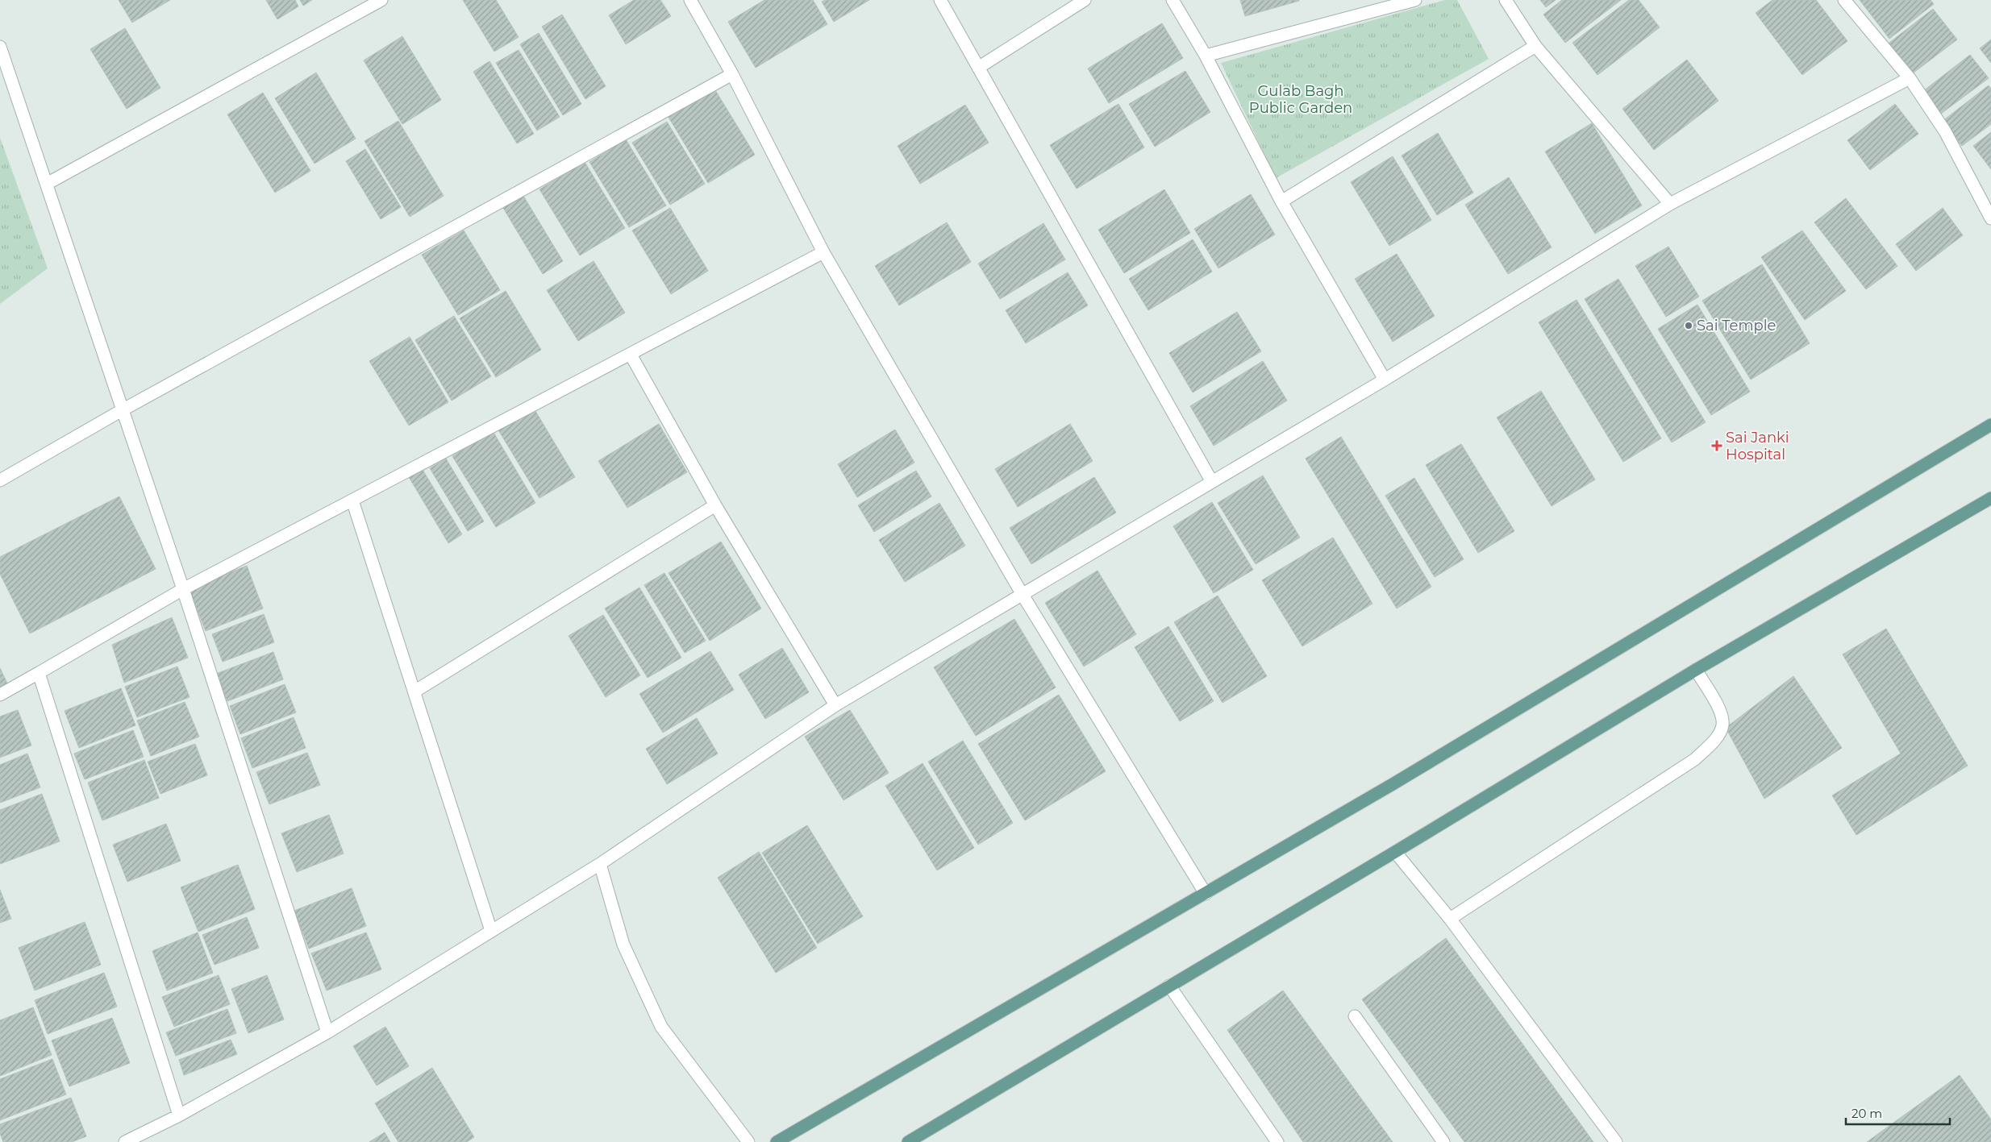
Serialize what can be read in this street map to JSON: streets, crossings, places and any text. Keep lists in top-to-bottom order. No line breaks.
{"parks":["Gulab Bagh Public Garden"],"places":{"other":["Sai Temple"],"health":["Sai Janki Hospital"]},"scale_bar":"20 m"}
